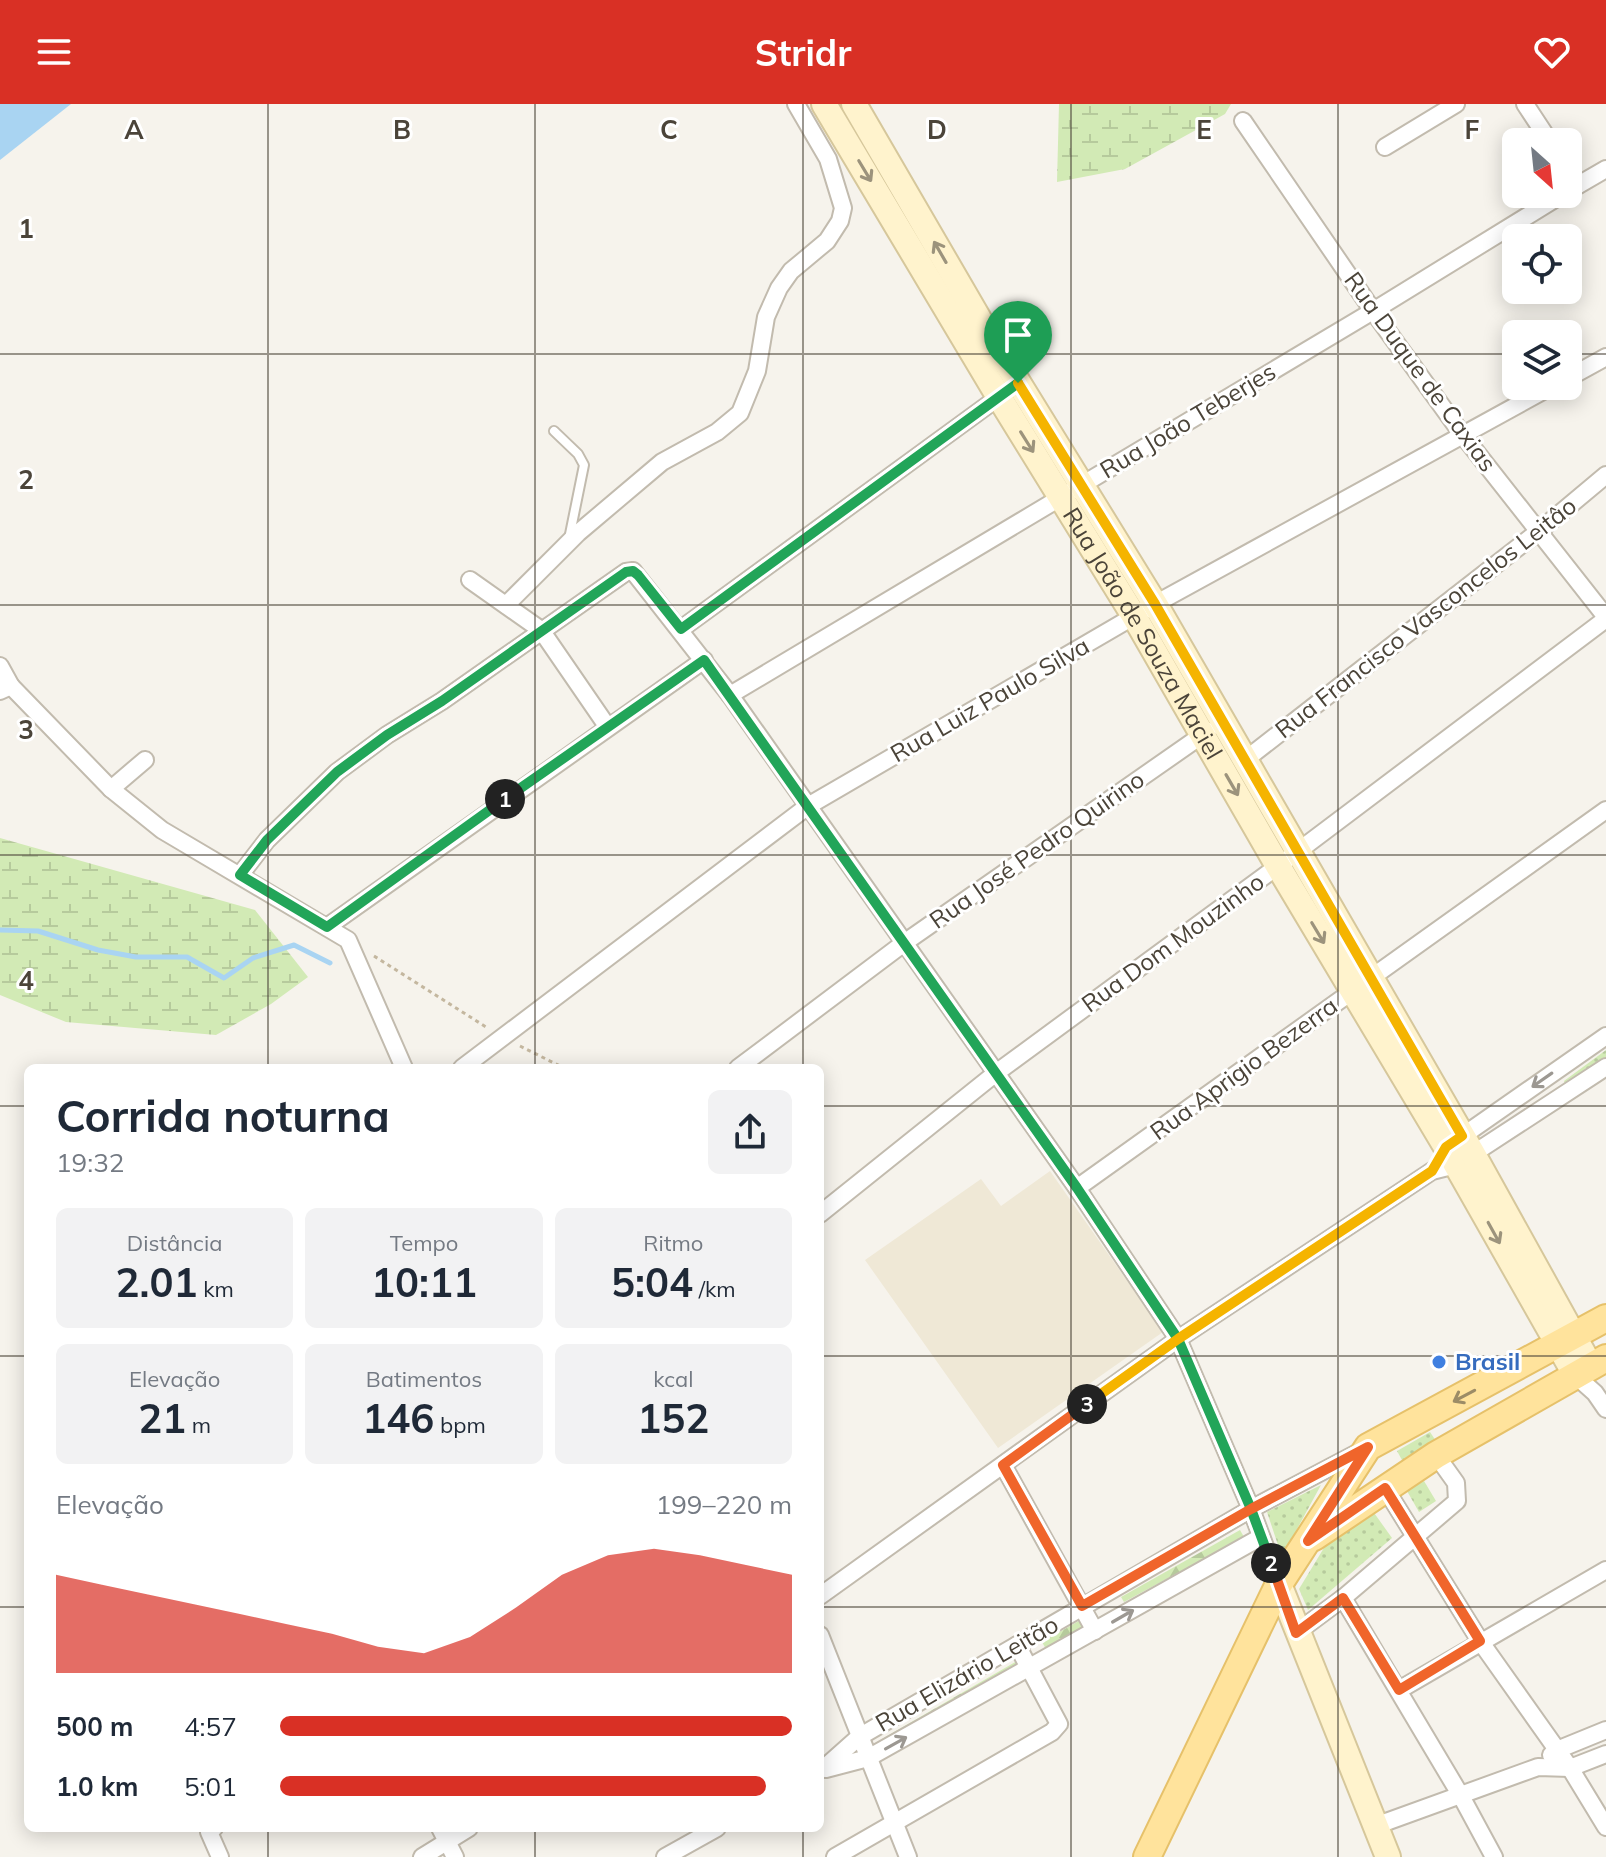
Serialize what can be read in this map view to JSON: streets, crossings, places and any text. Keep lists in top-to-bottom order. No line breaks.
{"streets":{"street":["Rua Duque de Caxias","Rua João Teberjes","Rua Francisco Vasconcelos Leitâo","Rua João de Souza Maciel","Rua Luiz Paulo Silva","Rua José Pedro Quirino","Rua Dom Mouzinho","Rua Aprigio Bezerra","Rua Elizário Leitão"]},"crossings":[["Rua Duque de Caxias","Rua João Teberjes"],["Rua Duque de Caxias","Rua Francisco Vasconcelos Leitâo"],["Rua Duque de Caxias","Rua Luiz Paulo Silva"],["Rua Duque de Caxias","Rua Dom Mouzinho"],["Rua João Teberjes","Rua João de Souza Maciel"],["Rua Francisco Vasconcelos Leitâo","Rua João de Souza Maciel"],["Rua João de Souza Maciel","Rua Luiz Paulo Silva"],["Rua João de Souza Maciel","Rua José Pedro Quirino"],["Rua João de Souza Maciel","Rua Dom Mouzinho"],["Rua João de Souza Maciel","Rua Aprigio Bezerra"]],"places":["Brasil"],"north":"bottom right","page":{"header":"Stridr","pins":["1","3","2"],"heading":["Corrida noturna","19:32"],"stats":[["Distância","2.01 km"],["Tempo","10:11"],["Ritmo","5:04 /km"],["Elevação","21 m"],["Batimentos","146 bpm"],["kcal","152"]],"chart":["Elevação","199–220 m"],"list":[{"name":"500 m","note":"4:57"},{"name":"1.0 km","note":"5:01"}]},"grid":{"columns":["A","B","C","D","E","F"],"rows":["1","2","3","4"]}}
